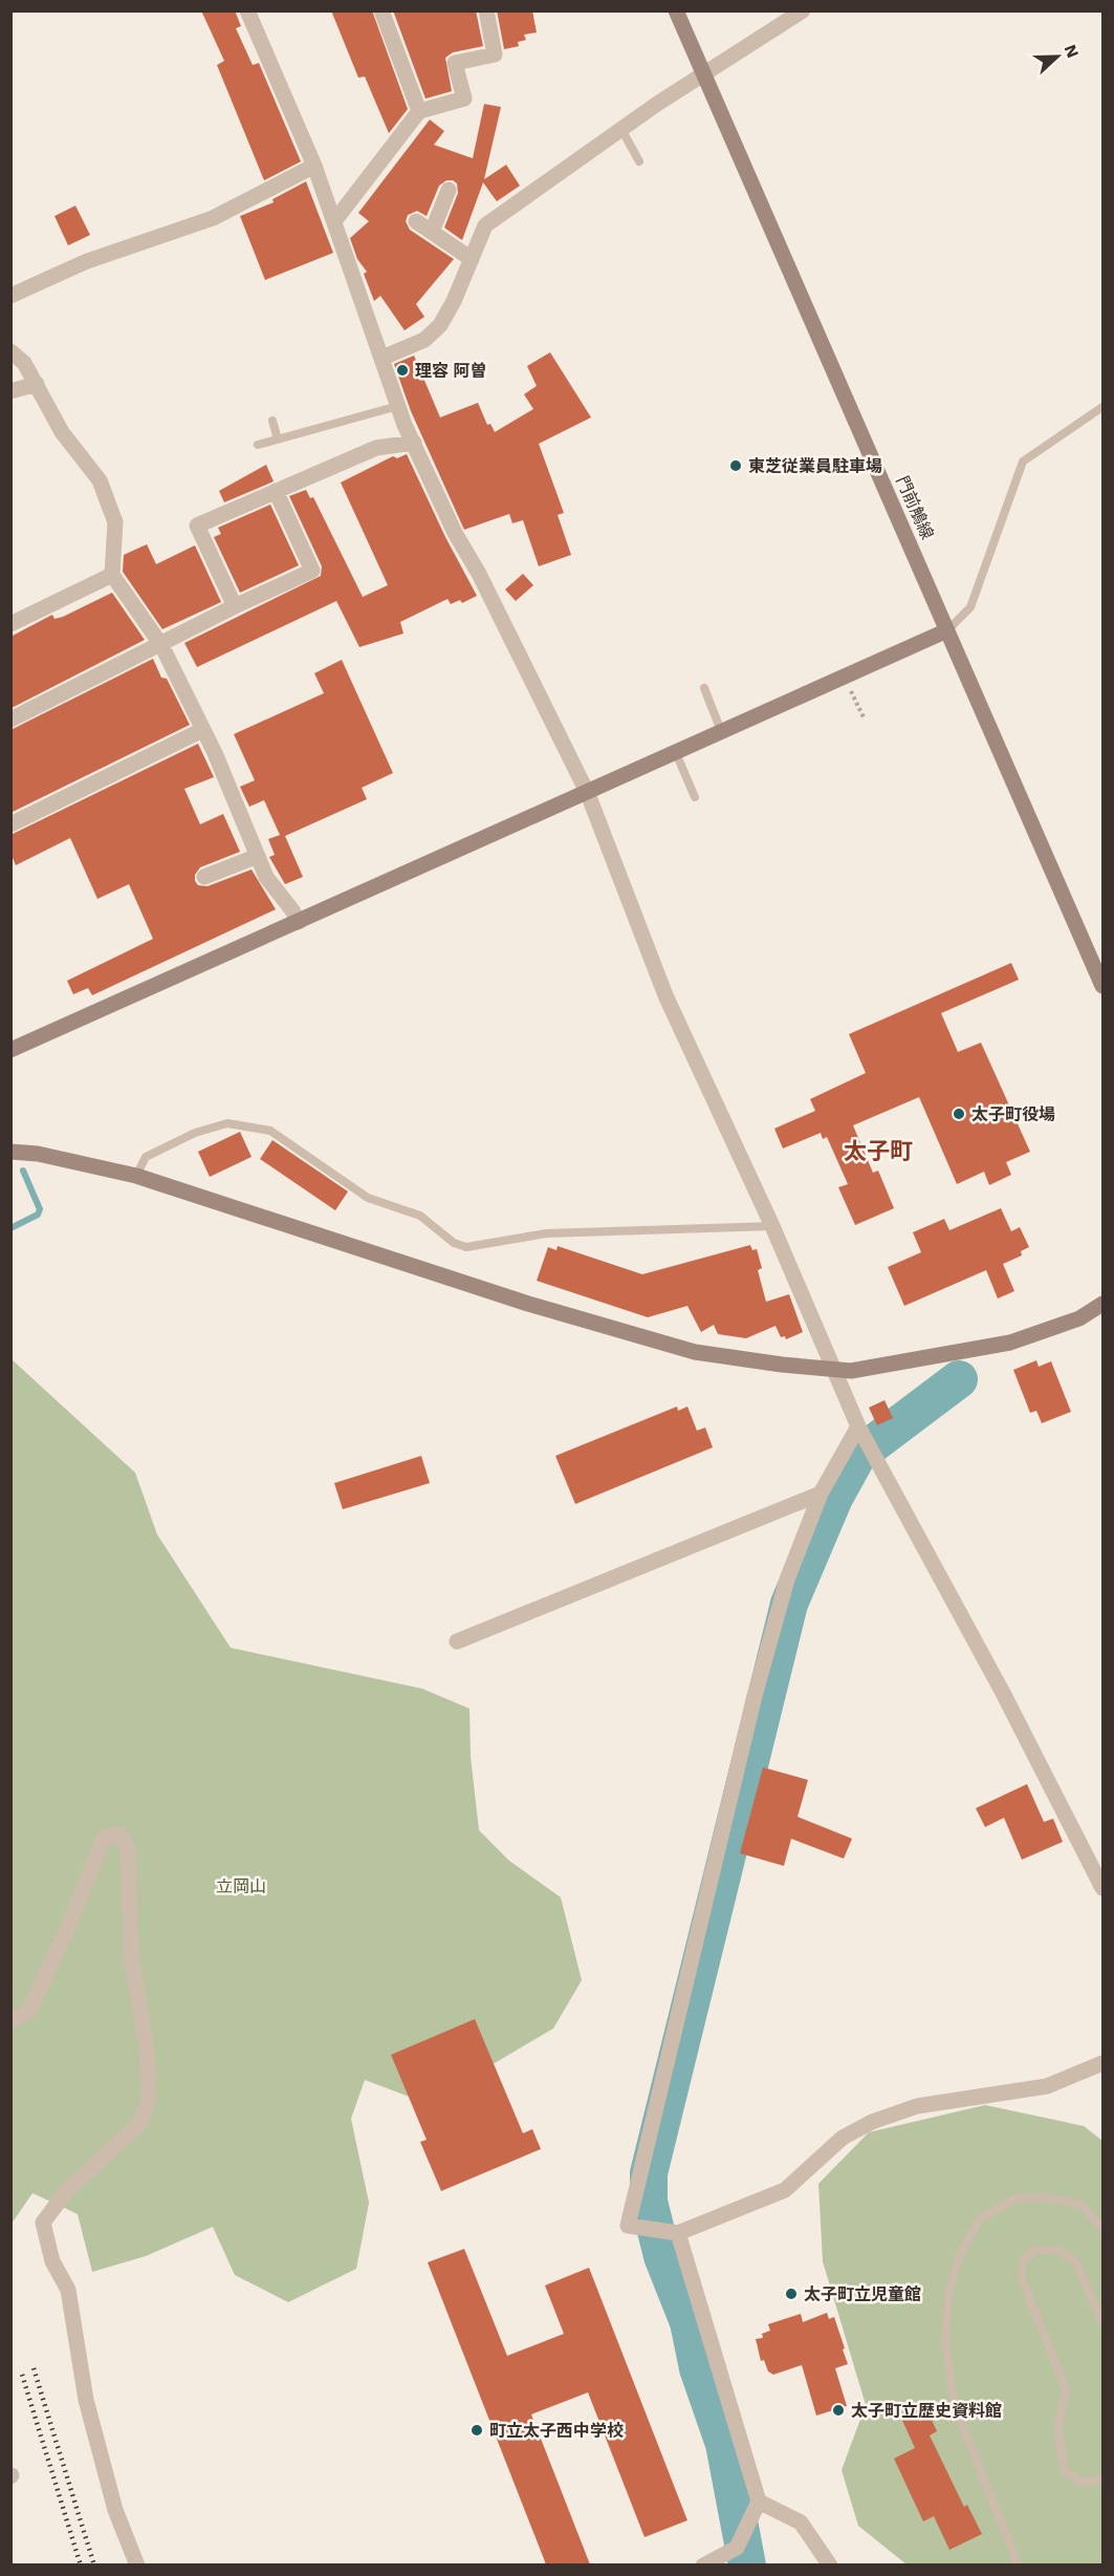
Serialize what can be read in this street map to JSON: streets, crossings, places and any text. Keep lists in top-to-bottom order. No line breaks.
{"streets":{"street":["門前鵤線"]},"districts":["太子町"],"parks":["立岡山"],"places":["理容 阿曽","東芝従業員駐車場","太子町役場","太子町立児童館","太子町立歴史資料館","町立太子西中学校"],"north":"right"}
